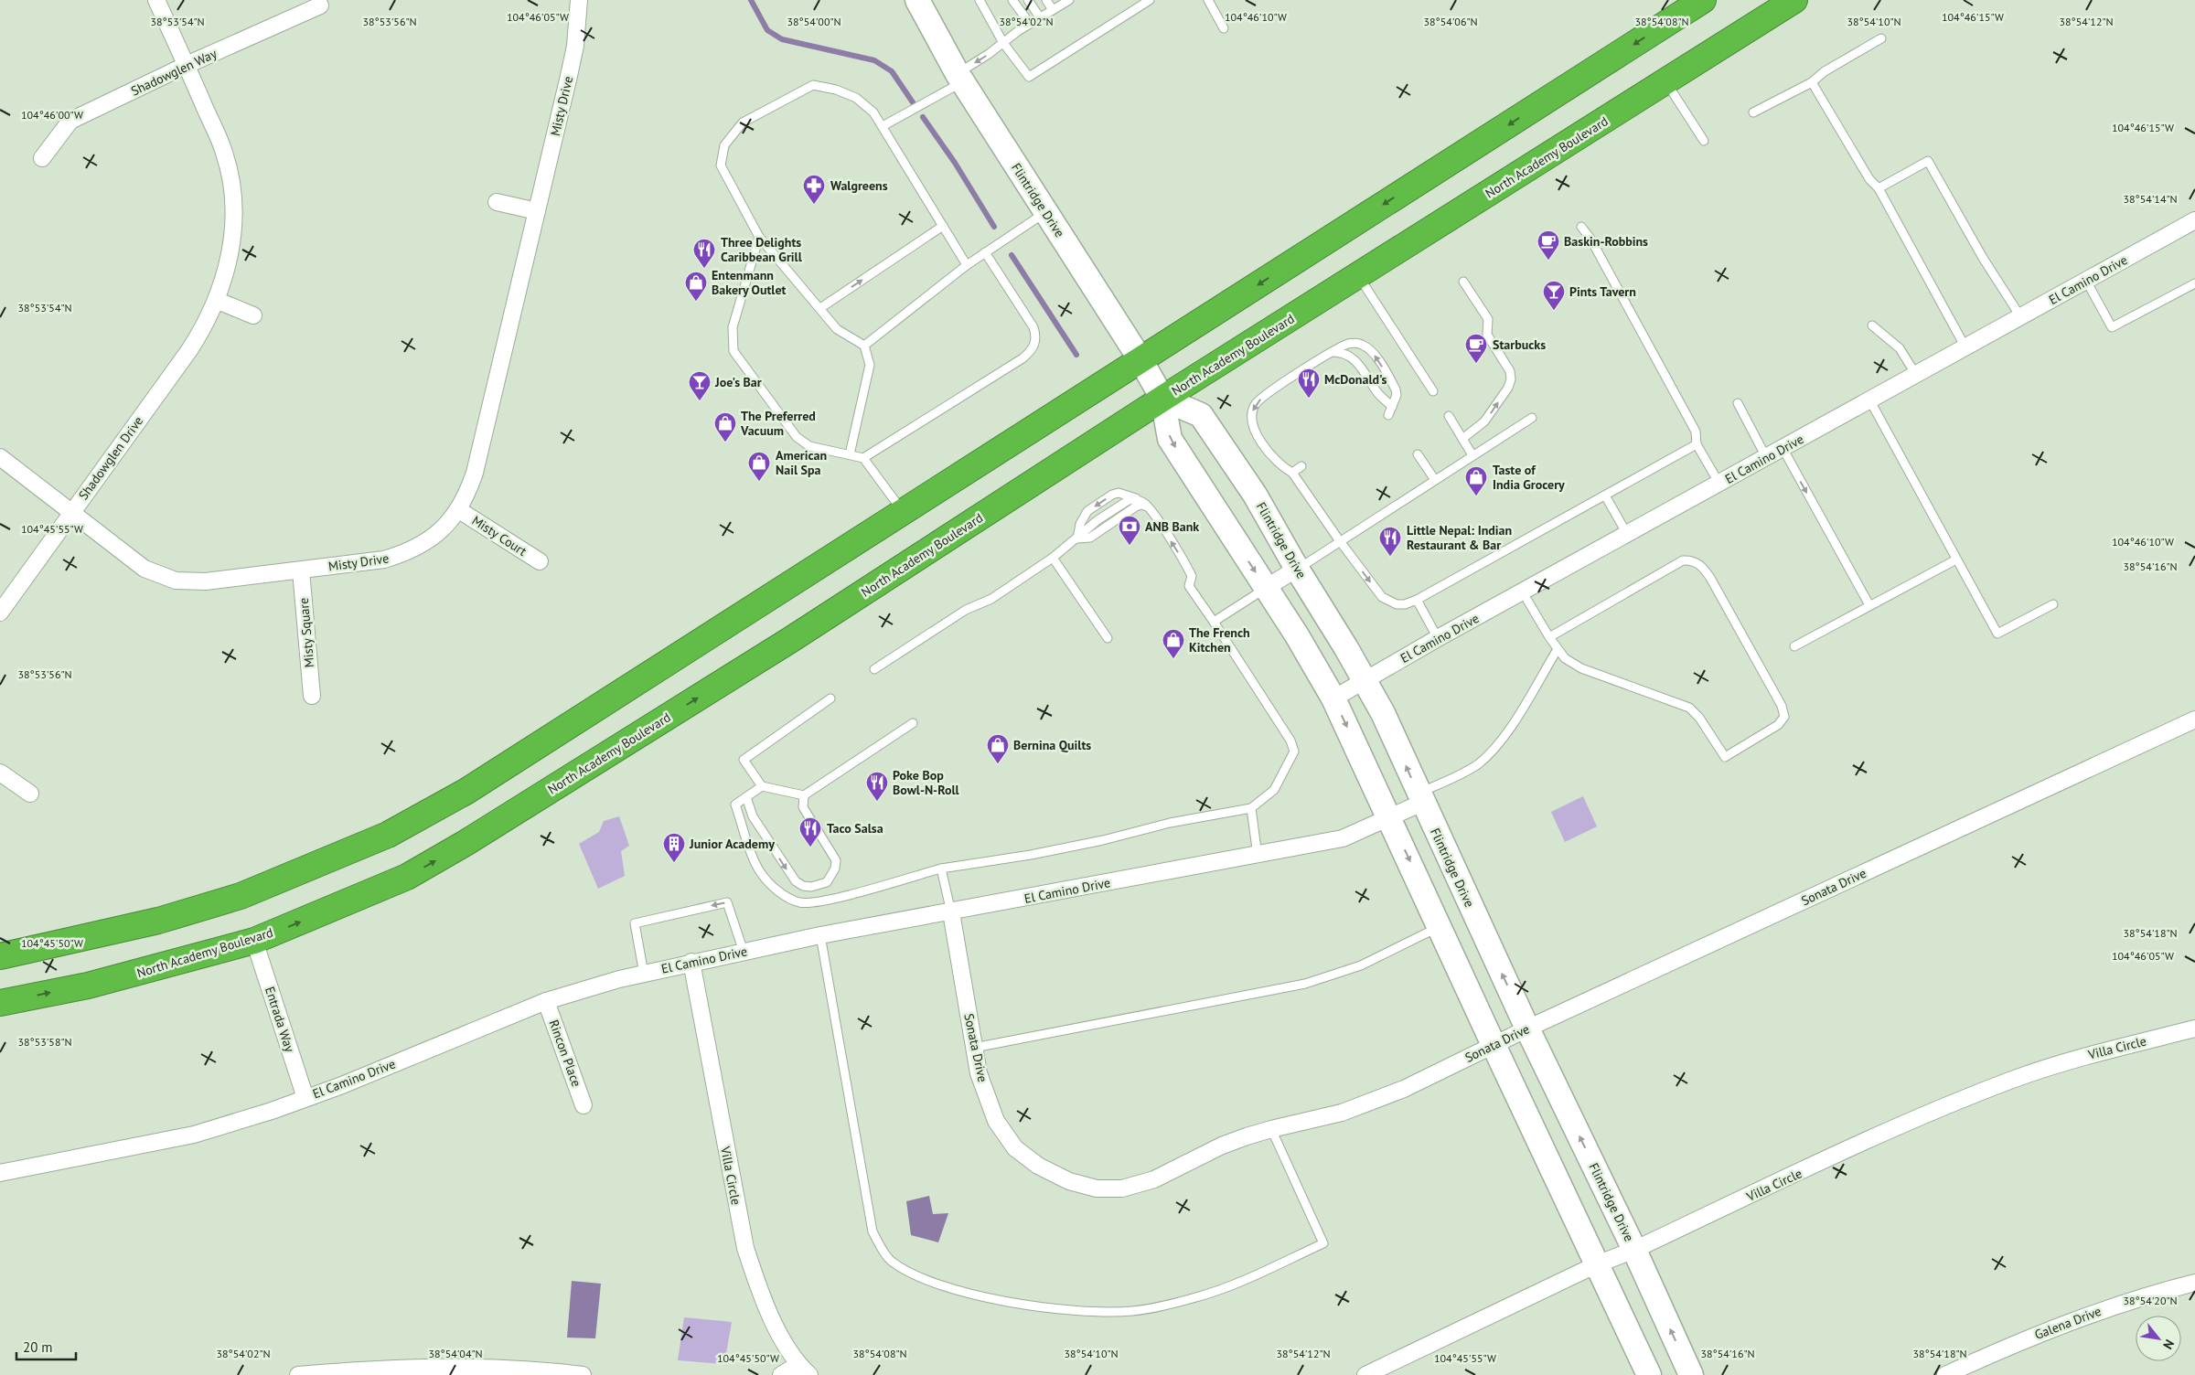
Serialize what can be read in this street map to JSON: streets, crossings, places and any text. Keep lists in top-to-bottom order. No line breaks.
{"streets":{"highway":["North Academy Boulevard"],"street":["Shadowglen Way","Misty Drive","Flintridge Drive","El Camino Drive","Shadowglen Drive","Misty Court","Misty Square","Sonata Drive","Entrada Way","Villa Circle","Rincon Place","Galena Drive"]},"crossings":[["Shadowglen Way","Shadowglen Drive"],["Misty Drive","Shadowglen Drive"],["Misty Drive","Misty Court"],["Misty Drive","Misty Square"],["North Academy Boulevard","Flintridge Drive"],["North Academy Boulevard","Entrada Way"],["Flintridge Drive","El Camino Drive"],["Flintridge Drive","Sonata Drive"],["Flintridge Drive","Villa Circle"],["El Camino Drive","Sonata Drive"],["El Camino Drive","Entrada Way"],["El Camino Drive","Villa Circle"],["El Camino Drive","Rincon Place"]],"places":{"pharmacy":["Walgreens"],"cafe":["Baskin-Robbins","Starbucks"],"restaurant":["Three Delights Caribbean Grill","McDonald's","Little Nepal: Indian Restaurant & Bar","Poke Bop Bowl-N-Roll","Taco Salsa"],"shop":["Entenmann Bakery Outlet","The Preferred Vacuum","American Nail Spa","Taste of India Grocery","The French Kitchen","Bernina Quilts"],"bar":["Pints Tavern","Joe's Bar"],"bank":["ANB Bank"],"building":["Junior Academy"]},"scale_bar":"20 m","north":"bottom right","coordinates":["104°46'05\"W","104°46'10\"W","104°46'15\"W","38°53'54\"N","38°53'56\"N","38°54'00\"N","38°54'02\"N","38°54'06\"N","38°54'08\"N","38°54'10\"N","38°54'12\"N","104°46'00\"W","38°54'14\"N","104°45'55\"W","38°54'16\"N","38°54'18\"N","104°45'50\"W","38°53'58\"N","38°54'20\"N","38°54'04\"N"]}
